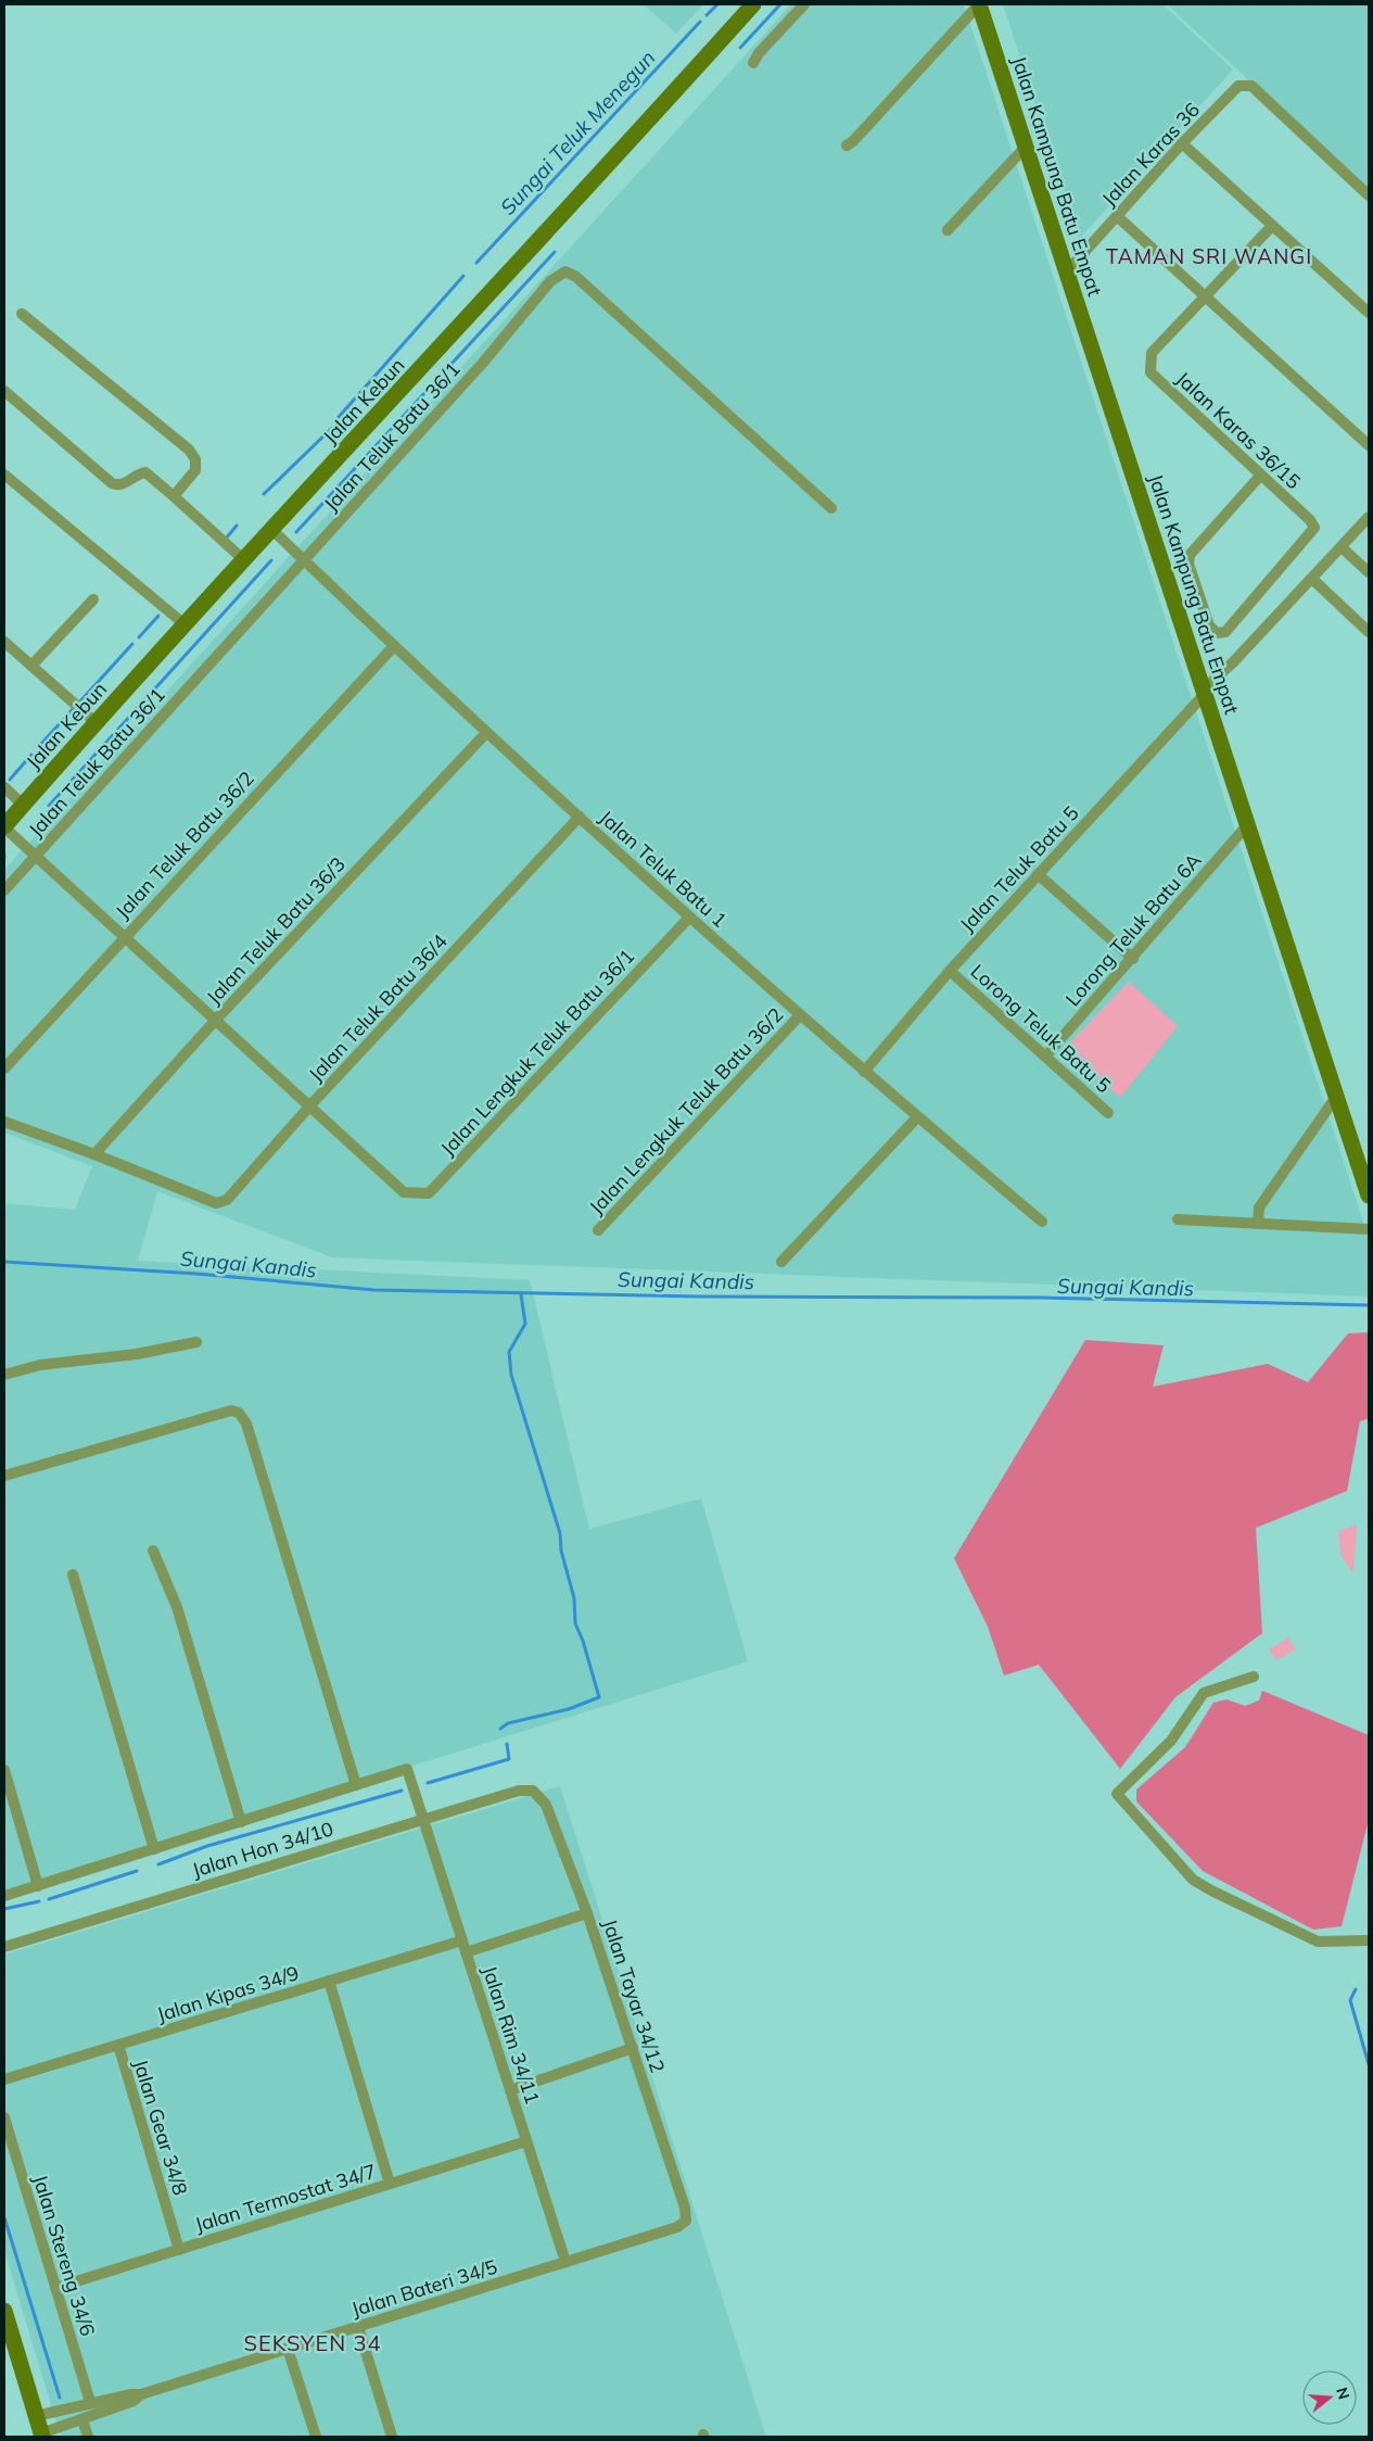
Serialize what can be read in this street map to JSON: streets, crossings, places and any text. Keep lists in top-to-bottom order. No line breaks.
{"streets":{"main road":["Jalan Kampung Batu Empat","Jalan Kebun"],"street":["Jalan Karas 36","Jalan Karas 36/15","Jalan Teluk Batu 36/1","Jalan Teluk Batu 36/2","Jalan Teluk Batu 1","Jalan Teluk Batu 5","Lorong Teluk Batu 6A","Jalan Teluk Batu 36/3","Jalan Teluk Batu 36/4","Lorong Teluk Batu 5","Jalan Lengkuk Teluk Batu 36/1","Jalan Lengkuk Teluk Batu 36/2","Jalan Hon 34/10","Jalan Kipas 34/9","Jalan Tayar 34/12","Jalan Rim 34/11","Jalan Gear 34/8","Jalan Termostat 34/7","Jalan Stereng 34/6","Jalan Bateri 34/5"]},"crossings":[["Jalan Karas 36","Jalan Kampung Batu Empat"],["Jalan Kampung Batu Empat","Jalan Teluk Batu 5"],["Jalan Kampung Batu Empat","Lorong Teluk Batu 6A"],["Jalan Kebun","Jalan Teluk Batu 1"],["Jalan Teluk Batu 36/1","Jalan Teluk Batu 1"],["Jalan Teluk Batu 36/2","Jalan Teluk Batu 1"],["Jalan Teluk Batu 1","Jalan Teluk Batu 5"],["Jalan Teluk Batu 1","Jalan Teluk Batu 36/3"],["Jalan Teluk Batu 1","Jalan Teluk Batu 36/4"],["Jalan Teluk Batu 1","Jalan Lengkuk Teluk Batu 36/1"],["Jalan Teluk Batu 1","Jalan Lengkuk Teluk Batu 36/2"],["Jalan Teluk Batu 5","Lorong Teluk Batu 5"],["Lorong Teluk Batu 6A","Lorong Teluk Batu 5"],["Jalan Teluk Batu 36/3","Jalan Teluk Batu 36/4"],["Jalan Teluk Batu 36/4","Jalan Lengkuk Teluk Batu 36/1"],["Jalan Hon 34/10","Jalan Tayar 34/12"],["Jalan Hon 34/10","Jalan Rim 34/11"],["Jalan Kipas 34/9","Jalan Rim 34/11"],["Jalan Kipas 34/9","Jalan Gear 34/8"],["Jalan Tayar 34/12","Jalan Bateri 34/5"],["Jalan Rim 34/11","Jalan Termostat 34/7"],["Jalan Rim 34/11","Jalan Bateri 34/5"],["Jalan Gear 34/8","Jalan Termostat 34/7"],["Jalan Termostat 34/7","Jalan Stereng 34/6"]],"districts":["TAMAN SRI WANGI","SEKSYEN 34"],"water":["Sungai Teluk Menegun","Sungai Kandis"],"north":"right"}
